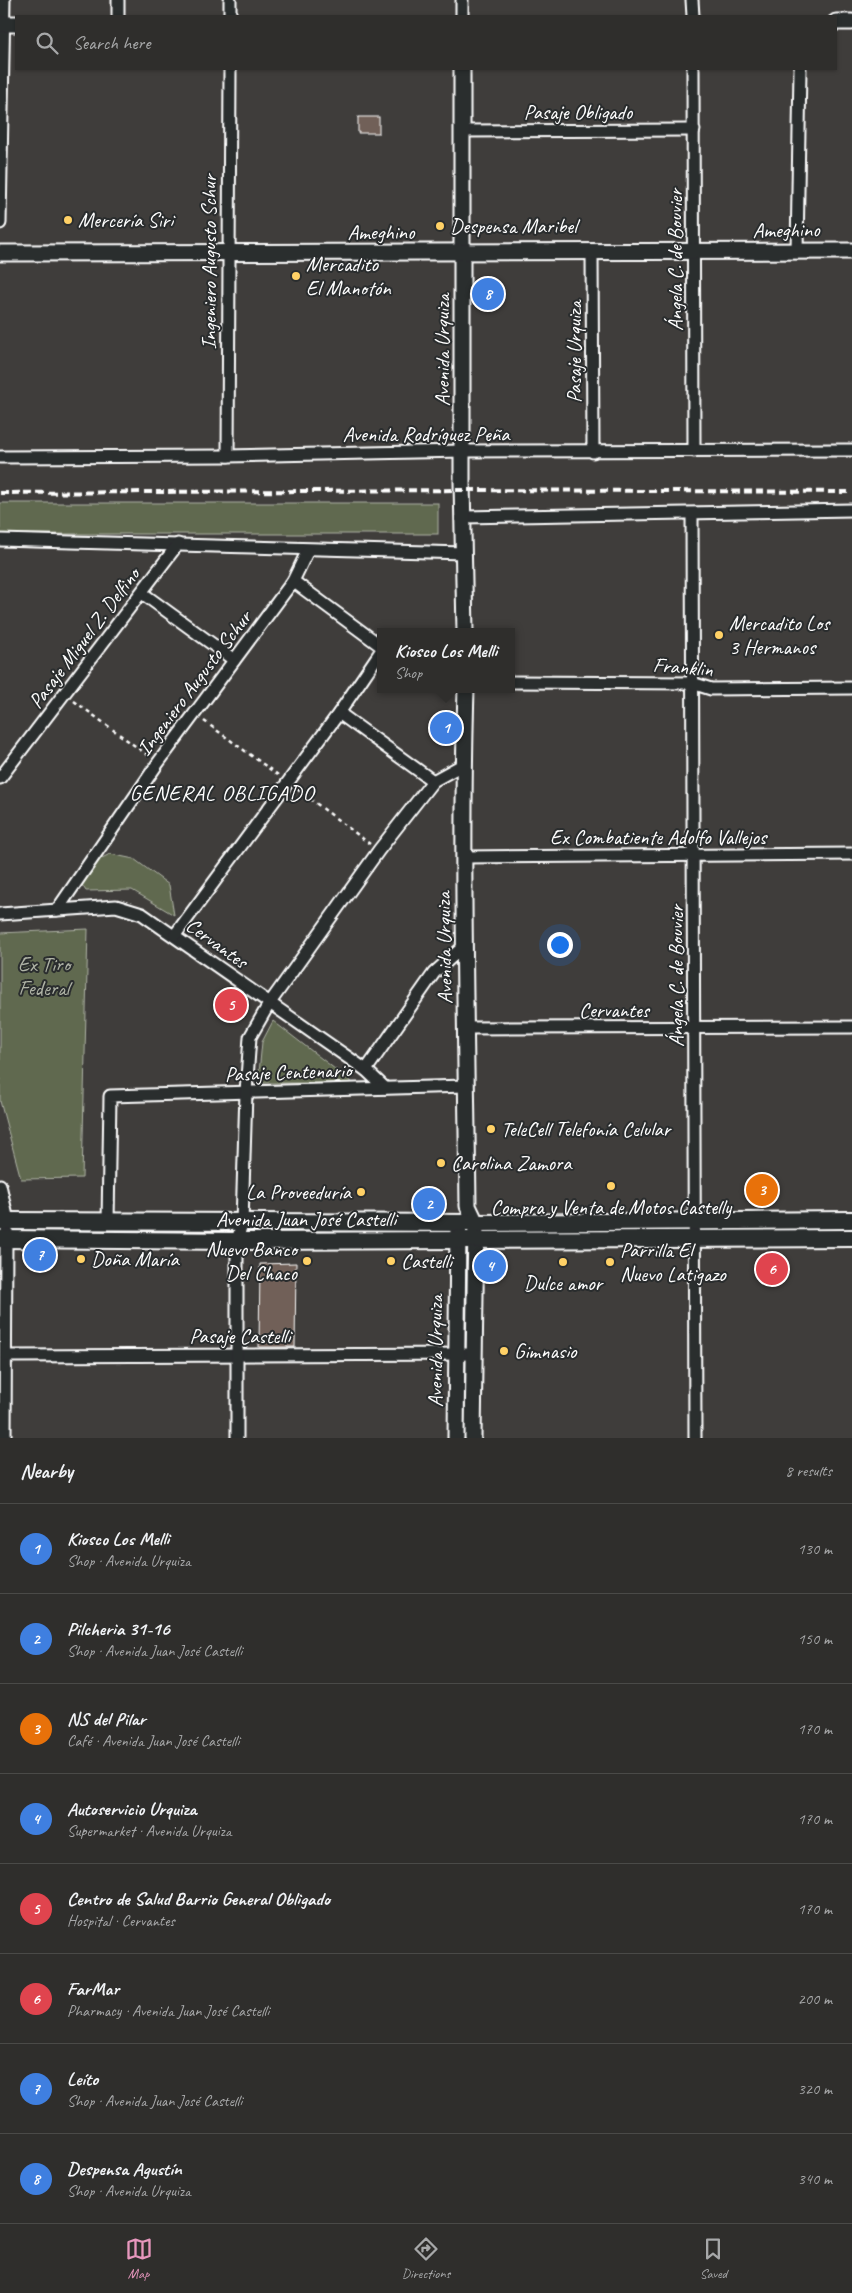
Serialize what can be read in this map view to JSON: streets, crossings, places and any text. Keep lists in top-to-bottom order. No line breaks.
{"streets":{"main road":["Avenida Juan José Castelli"],"street":["Pasaje Obligado","Ameghino","Ángela C. de Bouvier","Ingeniero Augusto Schur","Avenida Urquiza","Pasaje Urquiza","Avenida Rodríguez Peña","Pasaje Miguel Z. Delfino","Franklin","Ex Combatiente Adolfo Vallejos","Cervantes","Pasaje Centenario","Pasaje Castelli"]},"crossings":[["Pasaje Obligado","Ángela C. de Bouvier"],["Pasaje Obligado","Avenida Urquiza"],["Ameghino","Ángela C. de Bouvier"],["Ameghino","Ingeniero Augusto Schur"],["Ameghino","Avenida Urquiza"],["Ameghino","Pasaje Urquiza"],["Ángela C. de Bouvier","Avenida Rodríguez Peña"],["Ángela C. de Bouvier","Franklin"],["Ángela C. de Bouvier","Ex Combatiente Adolfo Vallejos"],["Ángela C. de Bouvier","Cervantes"],["Ángela C. de Bouvier","Avenida Juan José Castelli"],["Ingeniero Augusto Schur","Avenida Rodríguez Peña"],["Ingeniero Augusto Schur","Cervantes"],["Avenida Urquiza","Avenida Rodríguez Peña"],["Avenida Urquiza","Ex Combatiente Adolfo Vallejos"],["Avenida Urquiza","Cervantes"],["Avenida Urquiza","Pasaje Centenario"],["Avenida Urquiza","Avenida Juan José Castelli"],["Avenida Urquiza","Pasaje Castelli"],["Pasaje Urquiza","Avenida Rodríguez Peña"],["Cervantes","Pasaje Centenario"],["Pasaje Centenario","Avenida Juan José Castelli"]],"districts":["GENERAL OBLIGADO"],"parks":["Ex Tiro Federal"],"places":["Mercería Siri","Despensa Maribel","Mercadito El Manotón","Mercadito Los 3 Hermanos","TeleCell Telefonía Celular","Carolina Zamora","Compra y Venta de Motos Castelly","La Proveeduría","Doña María","Nuevo Banco Del Chaco","Castelli","Dulce amor","Parrilla El Nuevo Latigazo","Gimnasio"],"page":{"search":"Search here","pins":["8","1","5","3","2","7","4","6"],"popup":["Kiosco Los Melli","Shop"],"heading":["Nearby","8 results"],"list":[{"mark":"1","name":"Kiosco Los Melli","note":"Shop · Avenida Urquiza","value":"130 m"},{"mark":"2","name":"Pilcheria 31-16","note":"Shop · Avenida Juan José Castelli","value":"150 m"},{"mark":"3","name":"NS del Pilar","note":"Café · Avenida Juan José Castelli","value":"170 m"},{"mark":"4","name":"Autoservicio Urquiza","note":"Supermarket · Avenida Urquiza","value":"170 m"},{"mark":"5","name":"Centro de Salud Barrio General Obligado","note":"Hospital · Cervantes","value":"170 m"},{"mark":"6","name":"FarMar","note":"Pharmacy · Avenida Juan José Castelli","value":"200 m"},{"mark":"7","name":"Leíto","note":"Shop · Avenida Juan José Castelli","value":"320 m"},{"mark":"8","name":"Despensa Agustín","note":"Shop · Avenida Urquiza","value":"340 m"}],"nav":["Map","Directions","Saved"]}}
